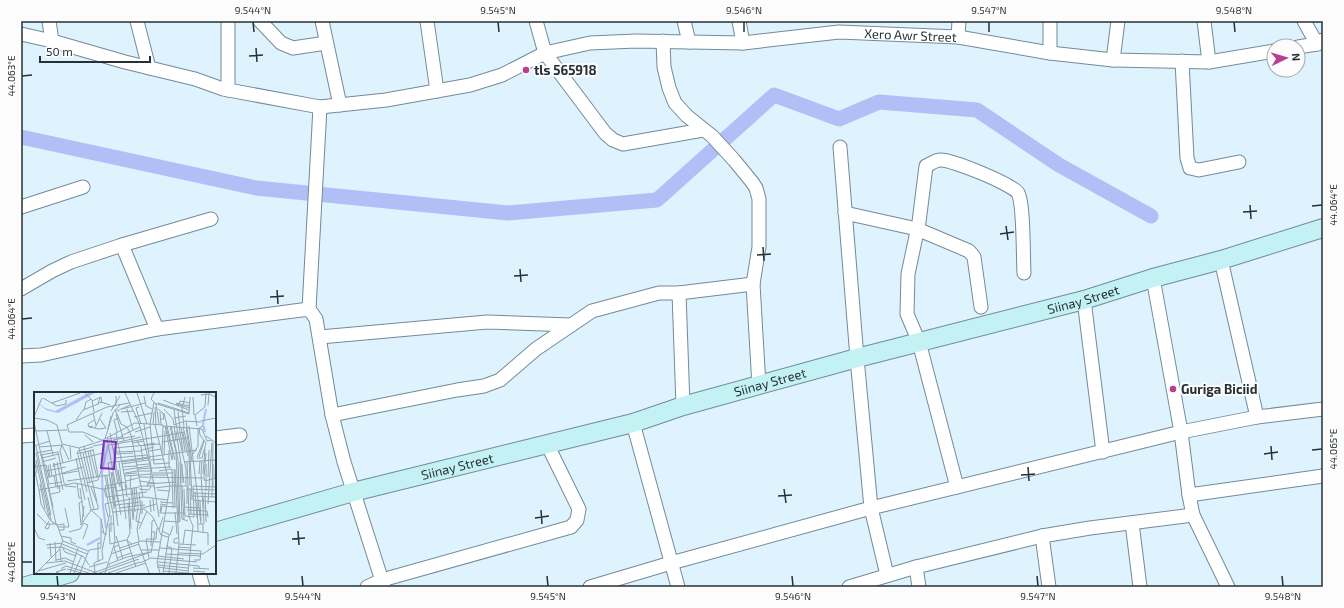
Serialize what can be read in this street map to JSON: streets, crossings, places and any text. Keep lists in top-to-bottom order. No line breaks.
{"streets":{"street":["Xero Awr Street","Siinay Street"]},"places":["tls 565918","Guriga Biciid"],"scale_bar":"50 m","north":"right","coordinates":["9.544°N","9.545°N","9.546°N","9.547°N","9.548°N","44.063°E","44.064°E","44.065°E","9.543°N"]}
